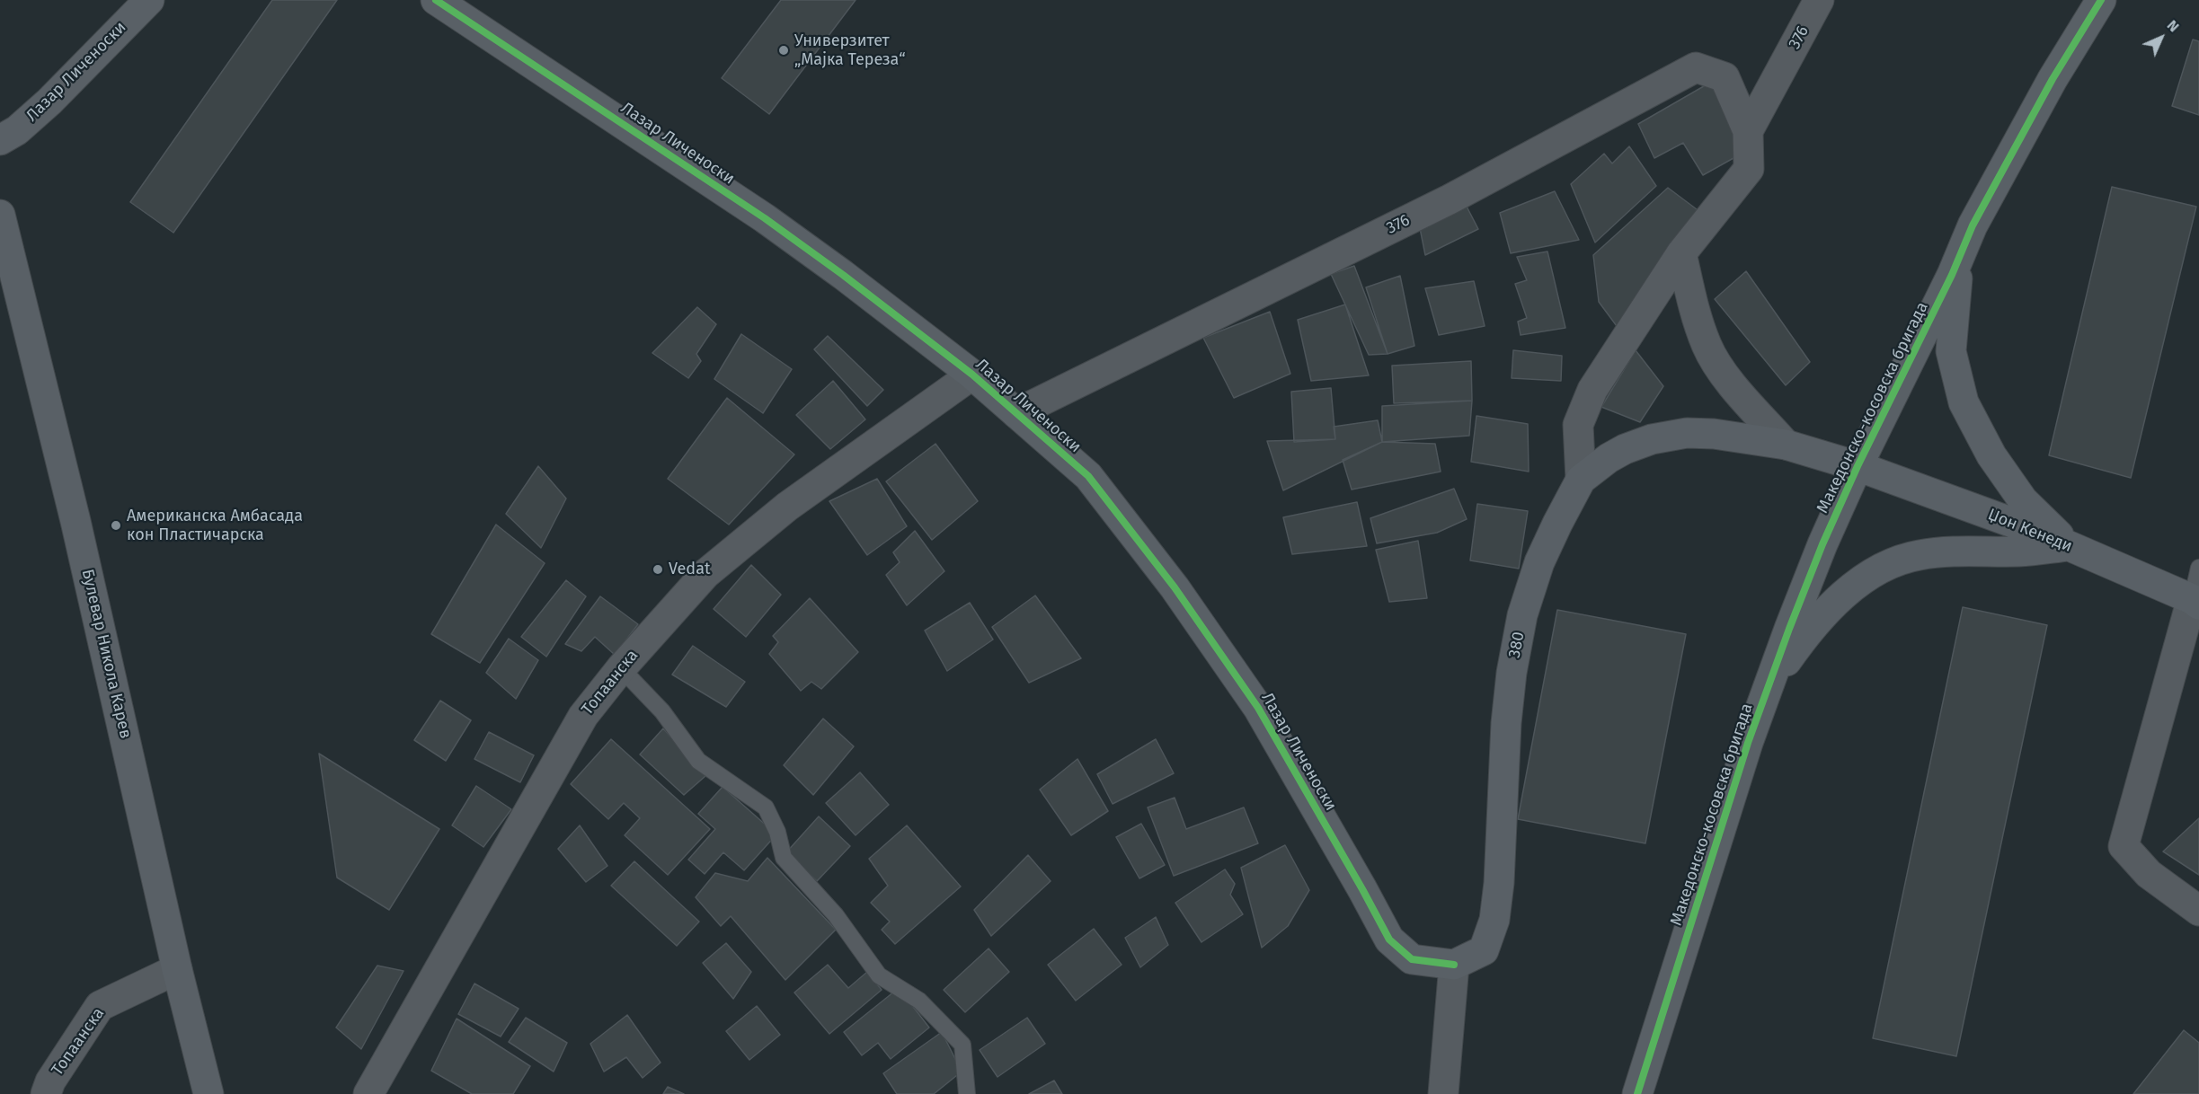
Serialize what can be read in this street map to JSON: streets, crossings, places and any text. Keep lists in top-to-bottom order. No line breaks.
{"streets":{"street":["376","Лазар Личеноски","Македонско-косовска бригада","Џон Кенеди","380","Булевар Никола Карев","Топаанска"]},"crossings":[["376","Лазар Личеноски"],["376","380"],["Лазар Личеноски","380"],["Лазар Личеноски","Топаанска"],["Македонско-косовска бригада","Џон Кенеди"],["Македонско-косовска бригада","380"],["Џон Кенеди","380"],["Булевар Никола Карев","Топаанска"]],"places":["Универзитет „Мајка Тереза“","Американска Амбасада кон Пластичарска","Vedat"],"north":"top right"}
